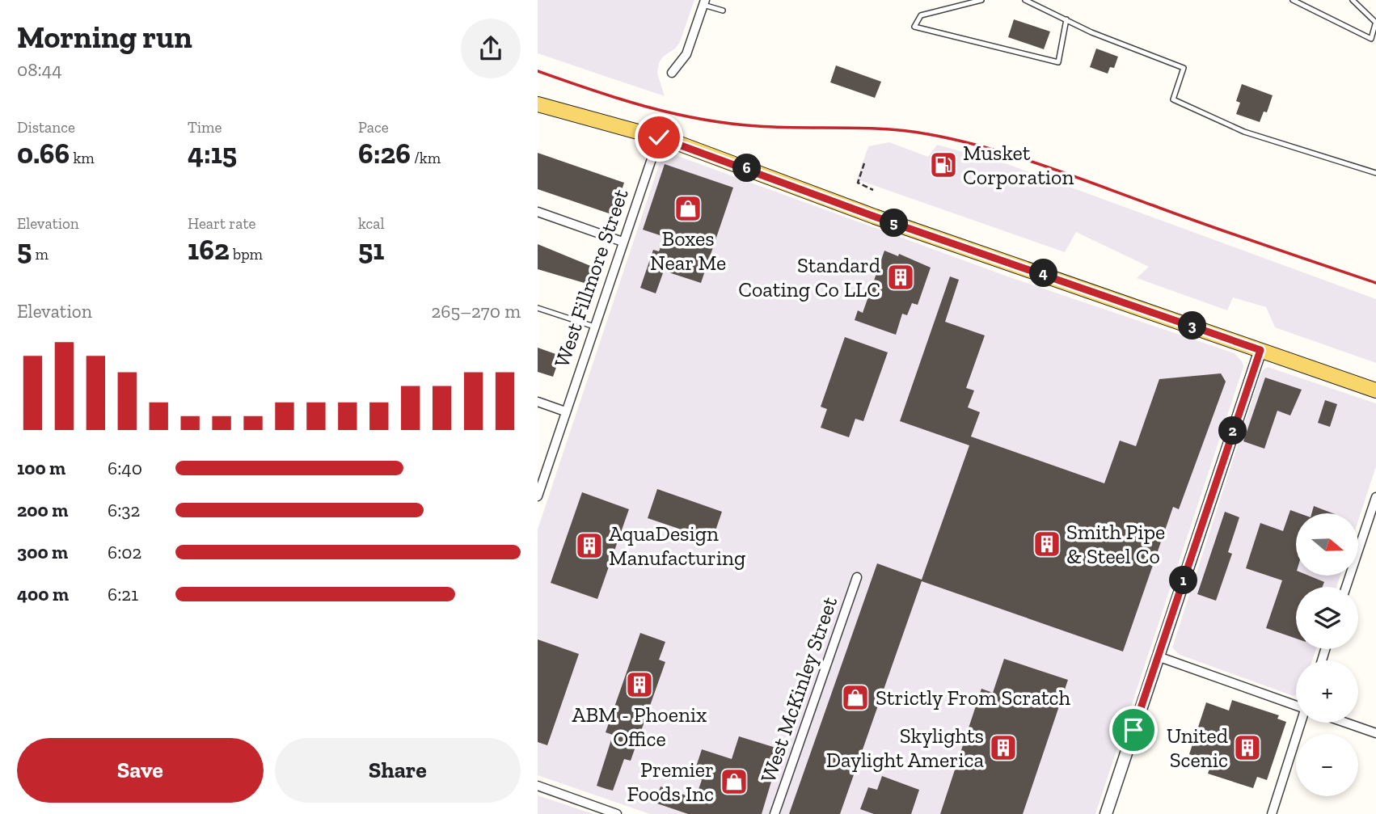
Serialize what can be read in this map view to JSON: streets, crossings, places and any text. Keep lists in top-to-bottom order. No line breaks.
{"streets":{"street":["West Fillmore Street","West McKinley Street"]},"places":{"fuel station":["Musket Corporation"],"shop":["Boxes Near Me","Strictly From Scratch","Premier Foods Inc"],"building":["Standard Coating Co LLC","Smith Pipe & Steel Co","AquaDesign Manufacturing","ABM - Phoenix Office","Skylights Daylight America","United Scenic"]},"north":"right","page":{"heading":["Morning run","08:44"],"stats":[["Distance","0.66 km"],["Time","4:15"],["Pace","6:26 /km"],["Elevation","5 m"],["Heart rate","162 bpm"],["kcal","51"]],"pins":["6","5","4","3","2","1"],"chart":["Elevation","265–270 m"],"list":[{"name":"100 m","note":"6:40"},{"name":"200 m","note":"6:32"},{"name":"300 m","note":"6:02"},{"name":"400 m","note":"6:21"}],"map_buttons":["+","−"],"buttons":["Save","Share"]}}
